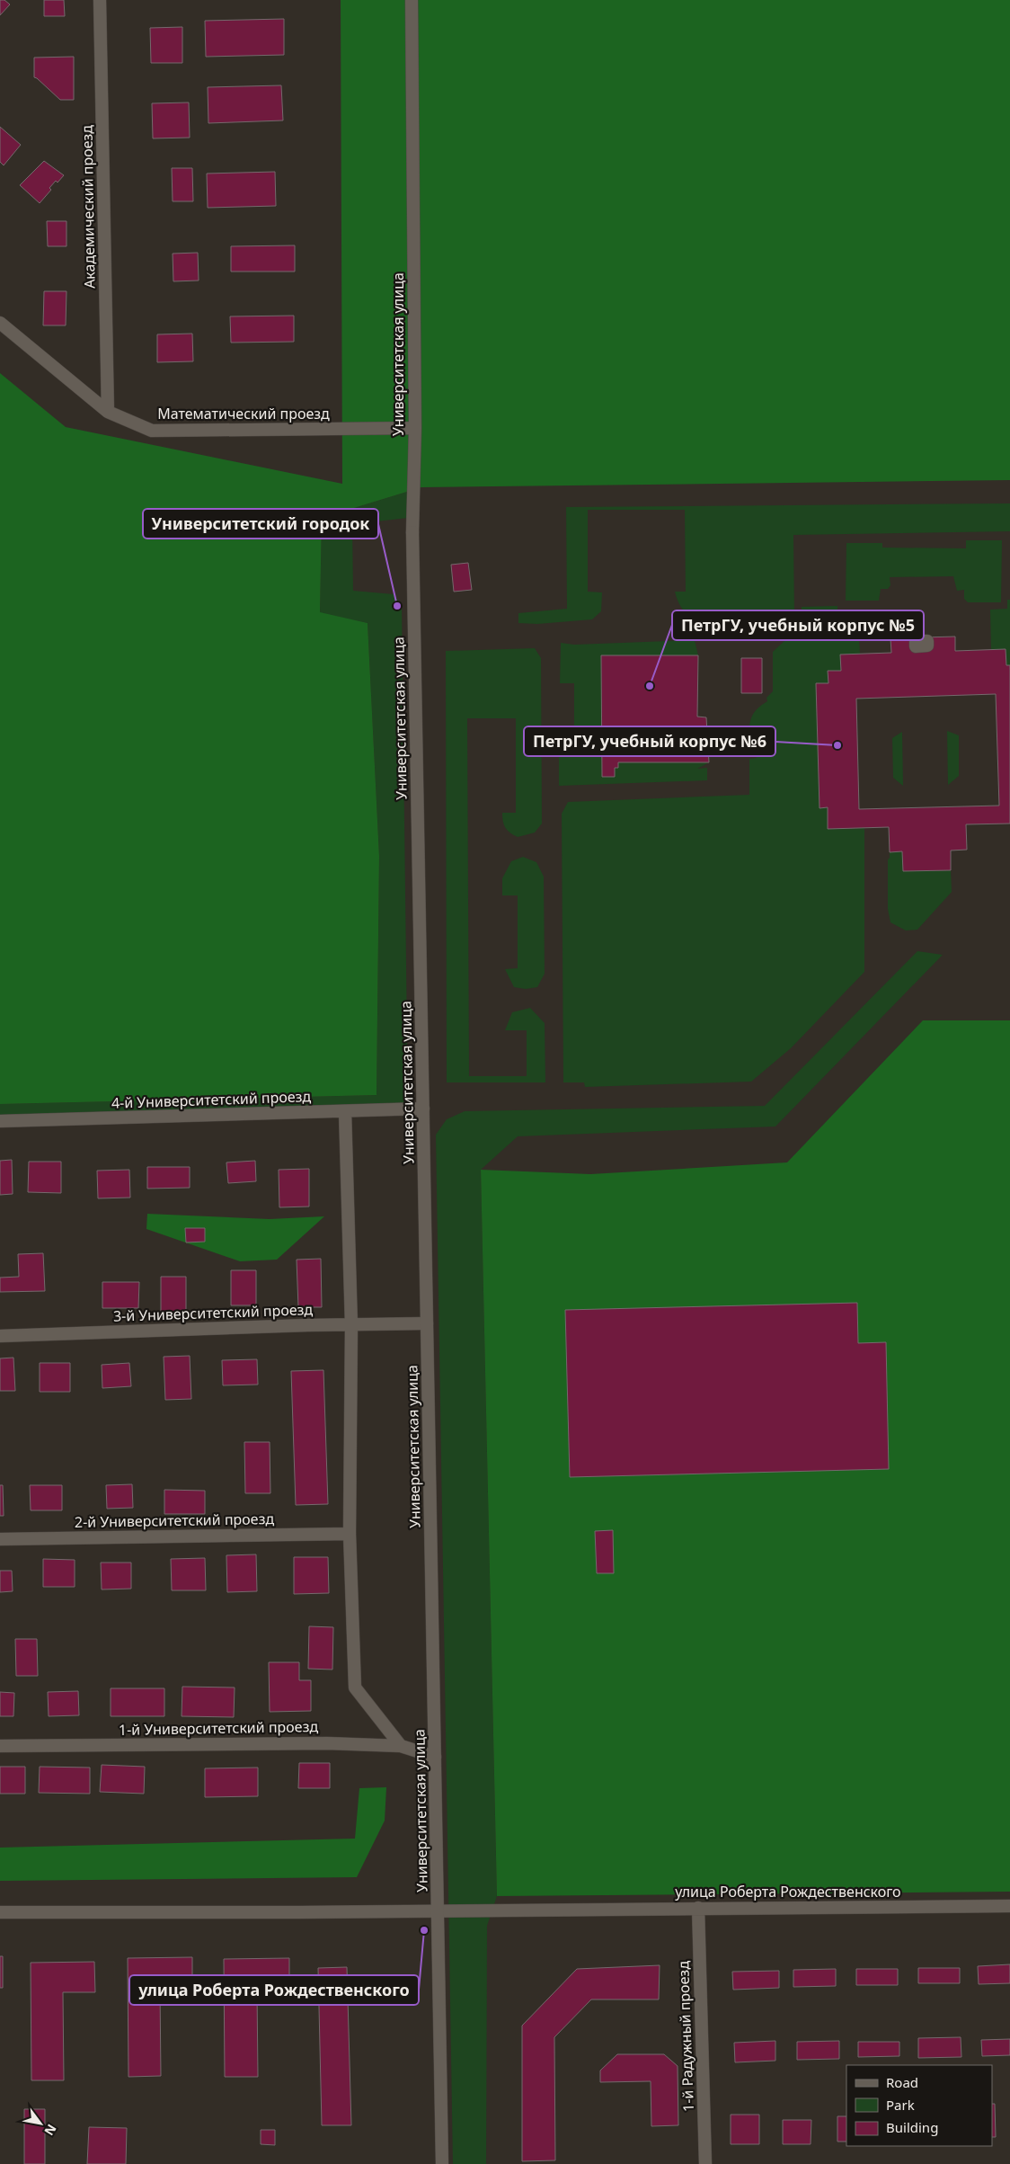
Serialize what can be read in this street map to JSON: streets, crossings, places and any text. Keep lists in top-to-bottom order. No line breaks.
{"streets":{"street":["Академический проезд","Университетская улица","Математический проезд","4-й Университетский проезд","3-й Университетский проезд","2-й Университетский проезд","1-й Университетский проезд","улица Роберта Рождественского","1-й Радужный проезд"]},"crossings":[["Академический проезд","Математический проезд"],["Университетская улица","Математический проезд"],["Университетская улица","4-й Университетский проезд"],["Университетская улица","3-й Университетский проезд"],["Университетская улица","1-й Университетский проезд"],["Университетская улица","улица Роберта Рождественского"],["улица Роберта Рождественского","1-й Радужный проезд"]],"places":["Университетский городок","ПетрГУ, учебный корпус №5","ПетрГУ, учебный корпус №6","улица Роберта Рождественского"],"legend":["Road","Park","Building"],"north":"bottom right"}
